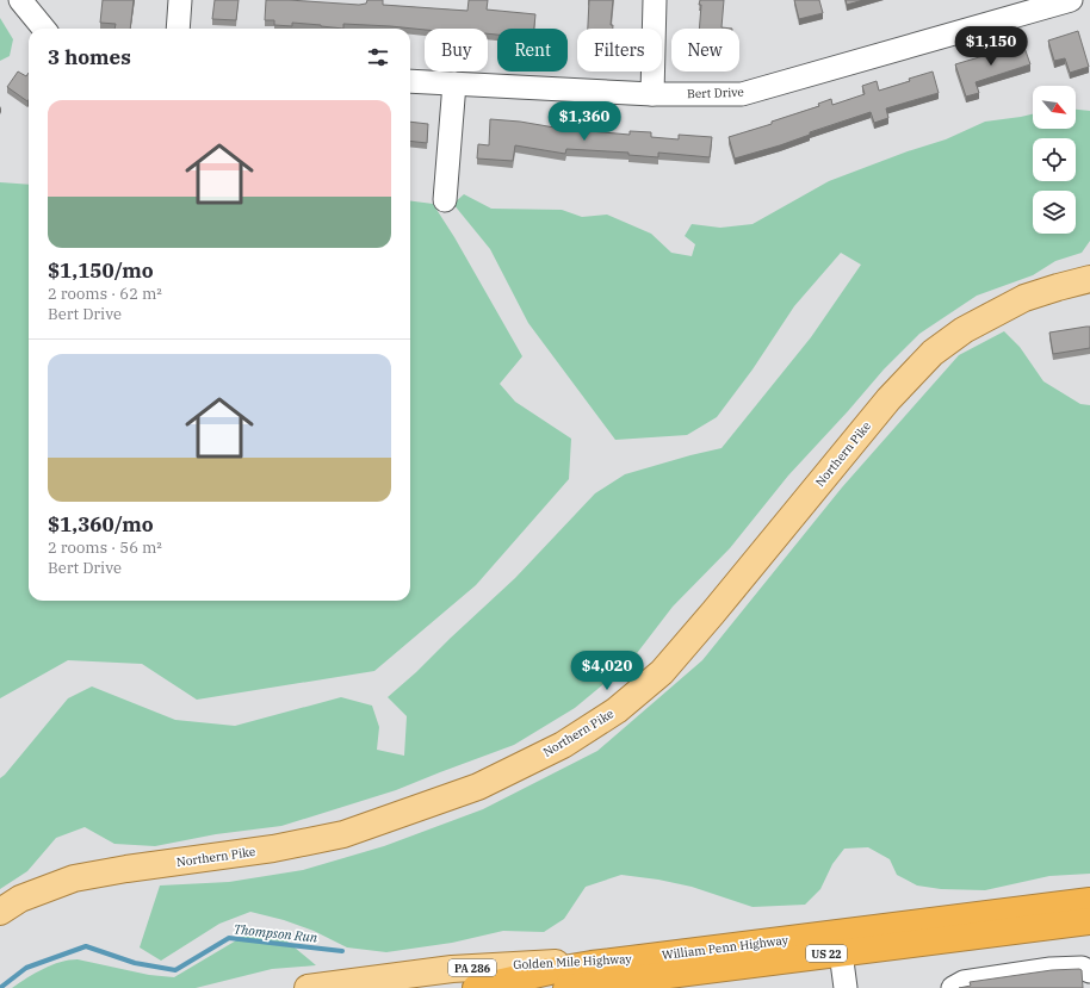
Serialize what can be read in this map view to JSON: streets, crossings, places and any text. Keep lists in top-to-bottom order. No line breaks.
{"streets":{"highway":["William Penn Highway","US 22"],"main road":["Northern Pike","Golden Mile Highway","PA 286"],"street":["Bert Drive"]},"crossings":[["William Penn Highway","Golden Mile Highway"]],"water":["Thompson Run"],"north":"bottom right","page":{"price":["$1,150","$1,360","$4,020"],"chip":["Buy","Rent","Filters","New"],"heading":"3 homes","list":[{"name":"$1,150/mo","note":"2 rooms · 62 m² · Bert Drive"},{"name":"$1,360/mo","note":"2 rooms · 56 m² · Bert Drive"}]}}
